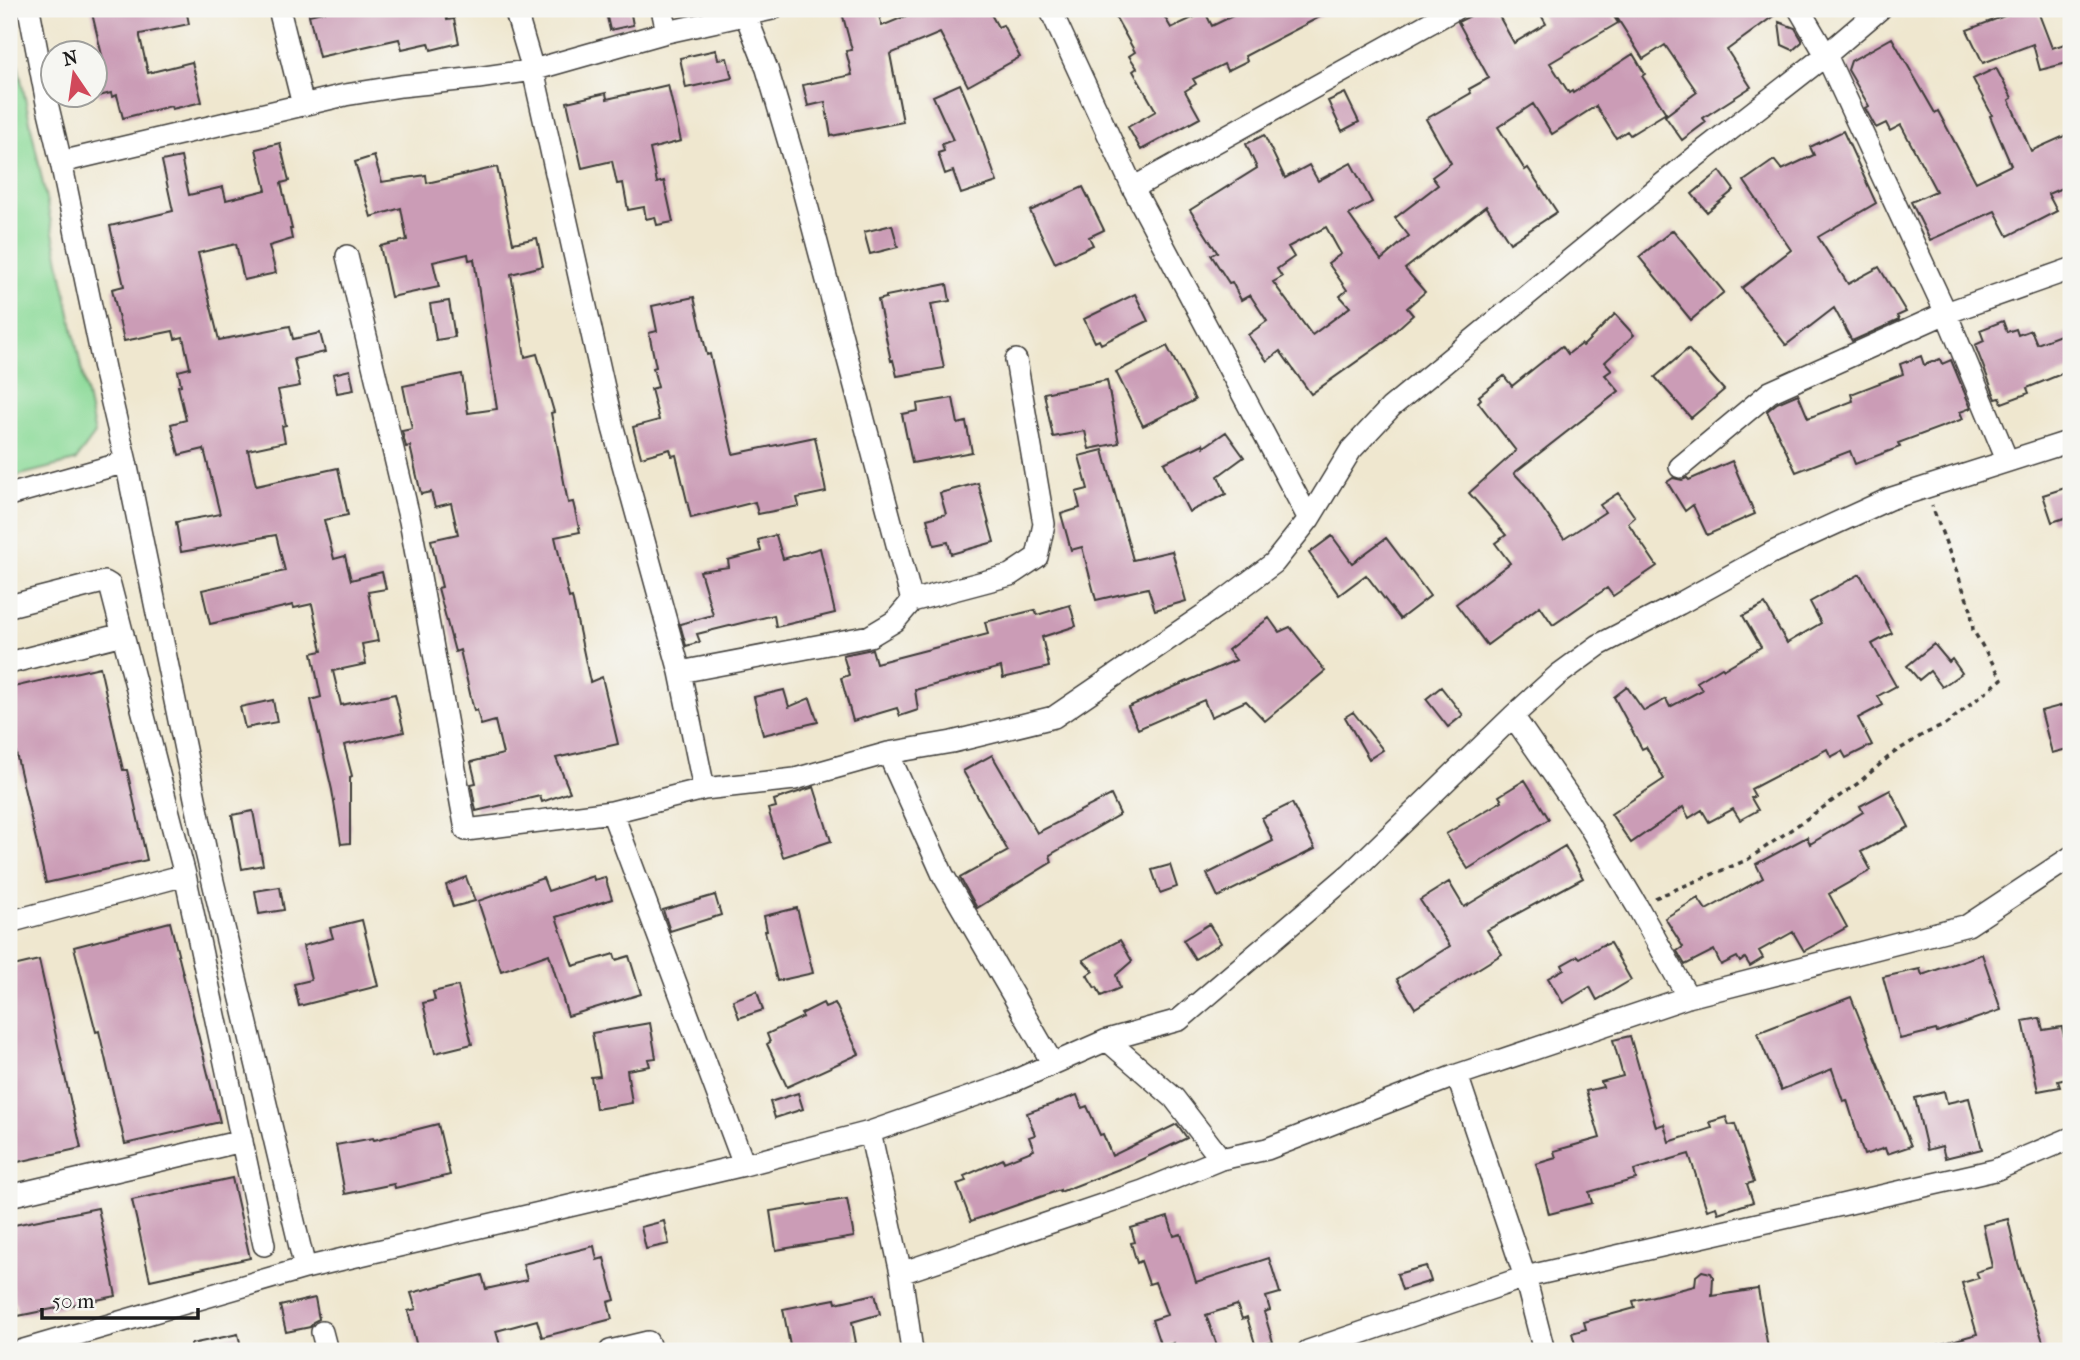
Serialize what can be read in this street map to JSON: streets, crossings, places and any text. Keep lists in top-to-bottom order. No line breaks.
{"scale_bar":"50 m","north":"top"}
